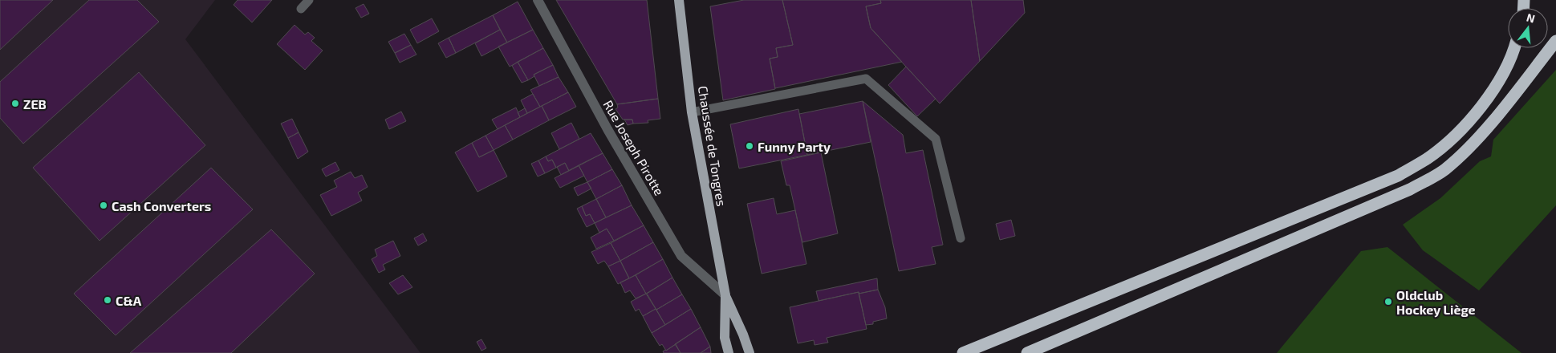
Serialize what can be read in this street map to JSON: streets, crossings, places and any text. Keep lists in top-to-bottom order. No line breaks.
{"streets":{"main road":["Chaussée de Tongres"],"street":["Rue Joseph Pirotte"]},"crossings":[["Chaussée de Tongres","Rue Joseph Pirotte"]],"places":["ZEB","Funny Party","Cash Converters","C&A","Oldclub Hockey Liège"],"north":"top"}
